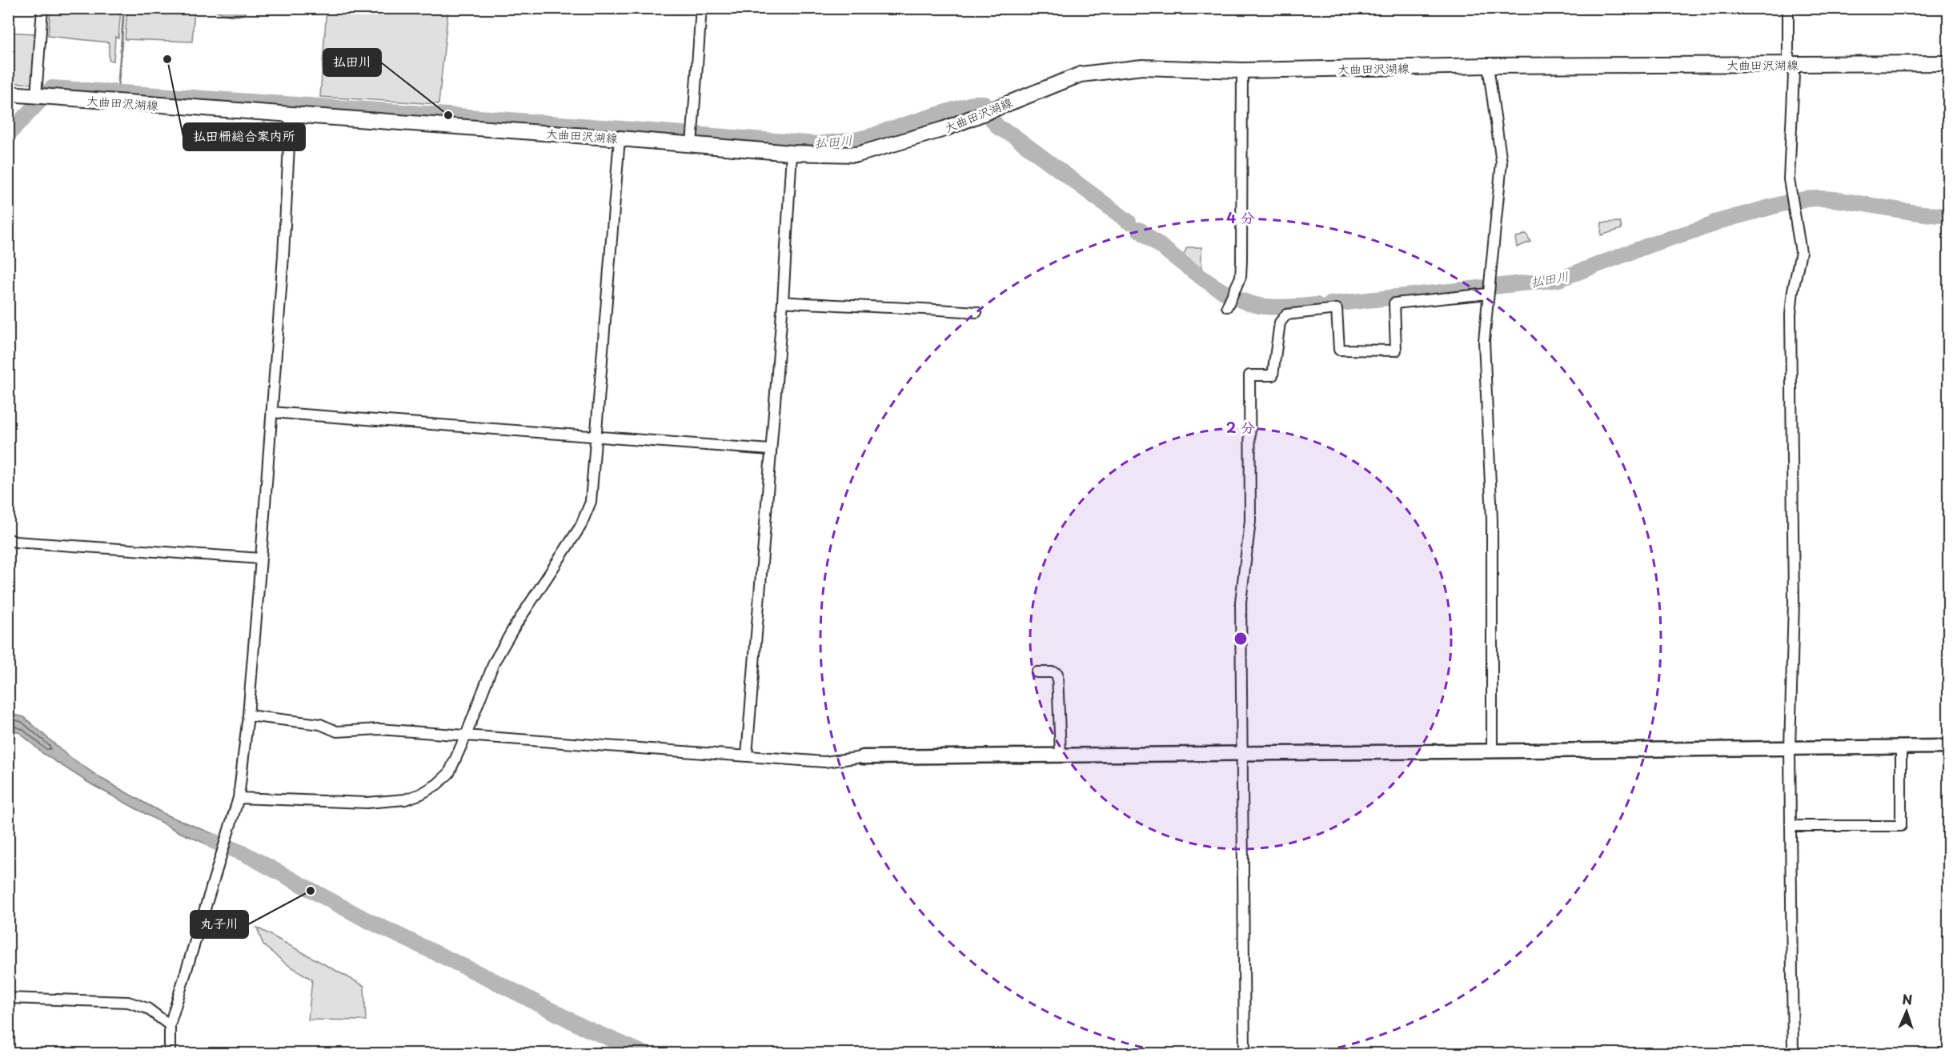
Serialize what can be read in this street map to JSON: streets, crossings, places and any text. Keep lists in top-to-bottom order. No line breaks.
{"streets":{"main road":["大曲田沢湖線"]},"water":["払田川"],"places":["払田柵総合案内所","払田川","丸子川"],"north":"top","rings":["4 分","2 分"]}
